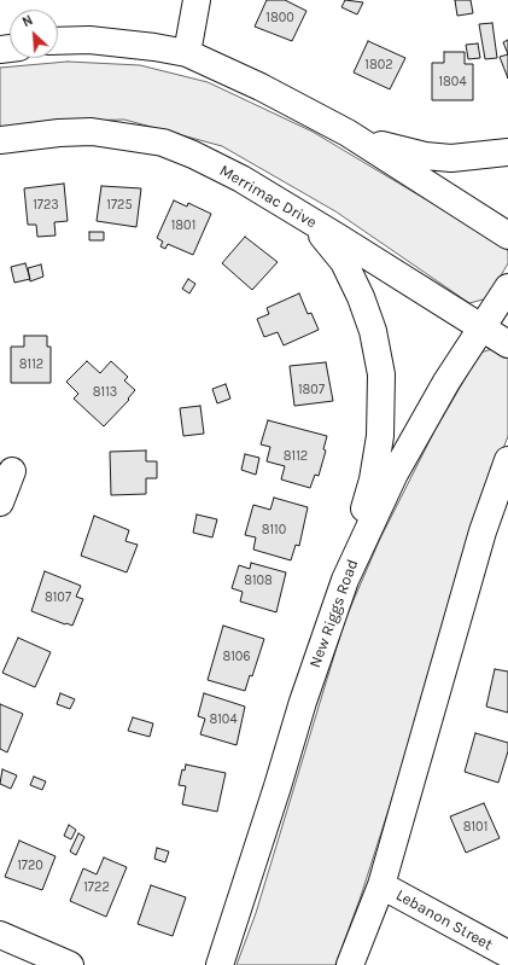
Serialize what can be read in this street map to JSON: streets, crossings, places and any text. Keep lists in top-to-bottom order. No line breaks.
{"streets":{"street":["Merrimac Drive","New Riggs Road","Lebanon Street"]},"crossings":[["Merrimac Drive","New Riggs Road"]],"house_numbers":["1800","1802","1804","1723","1725","1801","8112","1807","8113","8112","8110","8108","8107","8106","8104","8101","1720","1722"],"north":"top left"}
